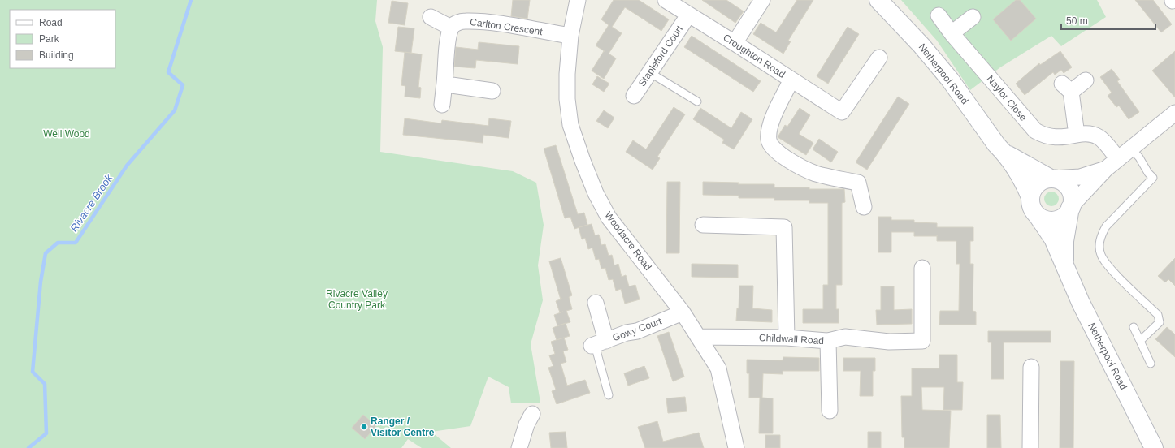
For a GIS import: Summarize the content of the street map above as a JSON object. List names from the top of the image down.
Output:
{
  "streets": {
    "main road": ["Netherpool Road"],
    "street": [
      "Carlton Crescent",
      "Stapleford Court",
      "Croughton Road",
      "Naylor Close",
      "Woodacre Road",
      "Gowy Court",
      "Childwall Road"
    ]
  },
  "crossings": [
    ["Carlton Crescent", "Woodacre Road"],
    ["Stapleford Court", "Croughton Road"],
    ["Woodacre Road", "Gowy Court"],
    ["Woodacre Road", "Childwall Road"]
  ],
  "water": ["Rivacre Brook"],
  "parks": ["Well Wood", "Rivacre Valley Country Park"],
  "places": ["Ranger / Visitor Centre"],
  "legend": ["Road", "Park", "Building"],
  "scale_bar": "50 m"
}
